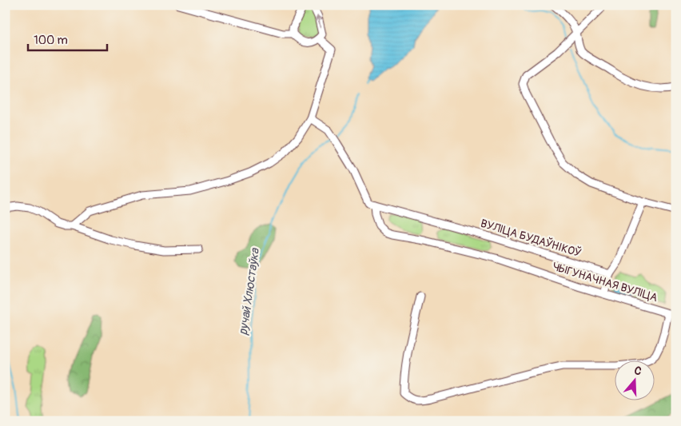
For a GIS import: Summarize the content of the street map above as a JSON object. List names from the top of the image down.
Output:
{
  "streets": {
    "street": ["ВУЛІЦА БУДАЎНІКОЎ", "ЧЫГУНАЧНАЯ ВУЛІЦА"]
  },
  "crossings": [
    ["ВУЛІЦА БУДАЎНІКОЎ", "ЧЫГУНАЧНАЯ ВУЛІЦА"]
  ],
  "water": ["ручай Хлюстаўка"],
  "scale_bar": "100 m",
  "north": "top"
}
